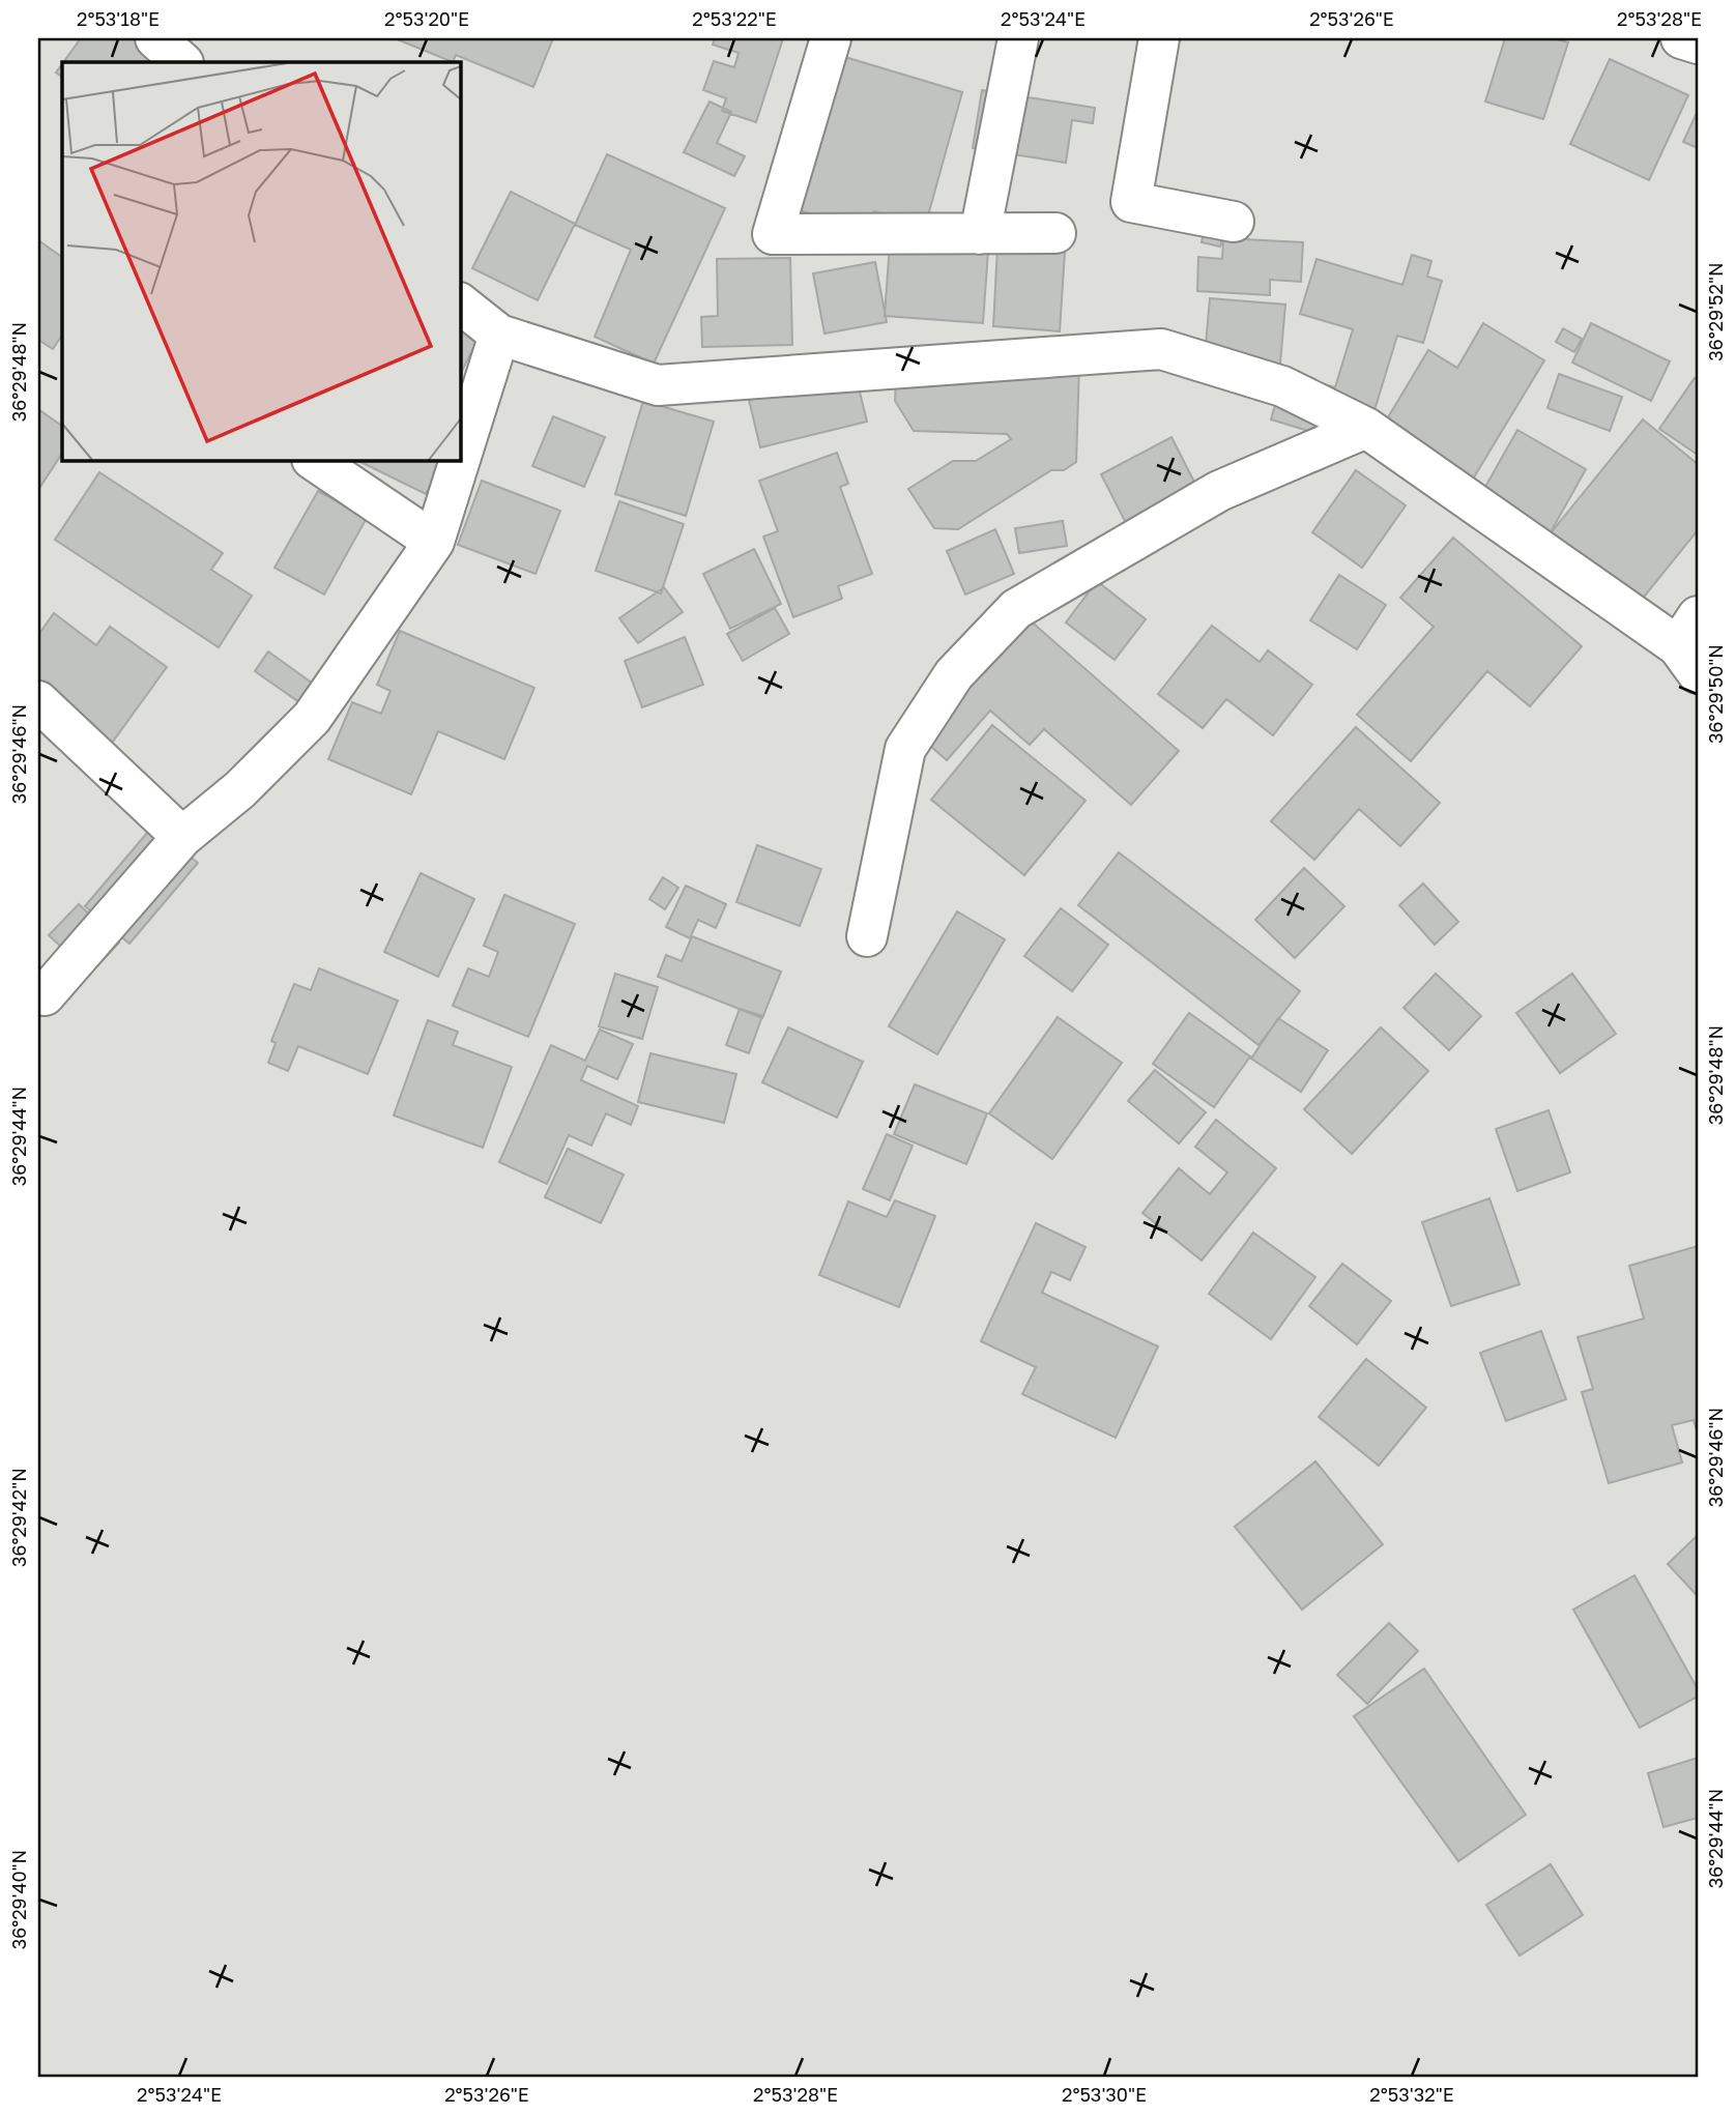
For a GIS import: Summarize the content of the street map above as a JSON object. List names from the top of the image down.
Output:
{
  "coordinates": [
    "2°53'18\"E",
    "2°53'20\"E",
    "2°53'22\"E",
    "2°53'24\"E",
    "2°53'26\"E",
    "2°53'28\"E",
    "36°29'52\"N",
    "36°29'48\"N",
    "36°29'50\"N",
    "36°29'46\"N",
    "36°29'44\"N",
    "36°29'42\"N",
    "36°29'40\"N",
    "2°53'30\"E",
    "2°53'32\"E"
  ]
}
